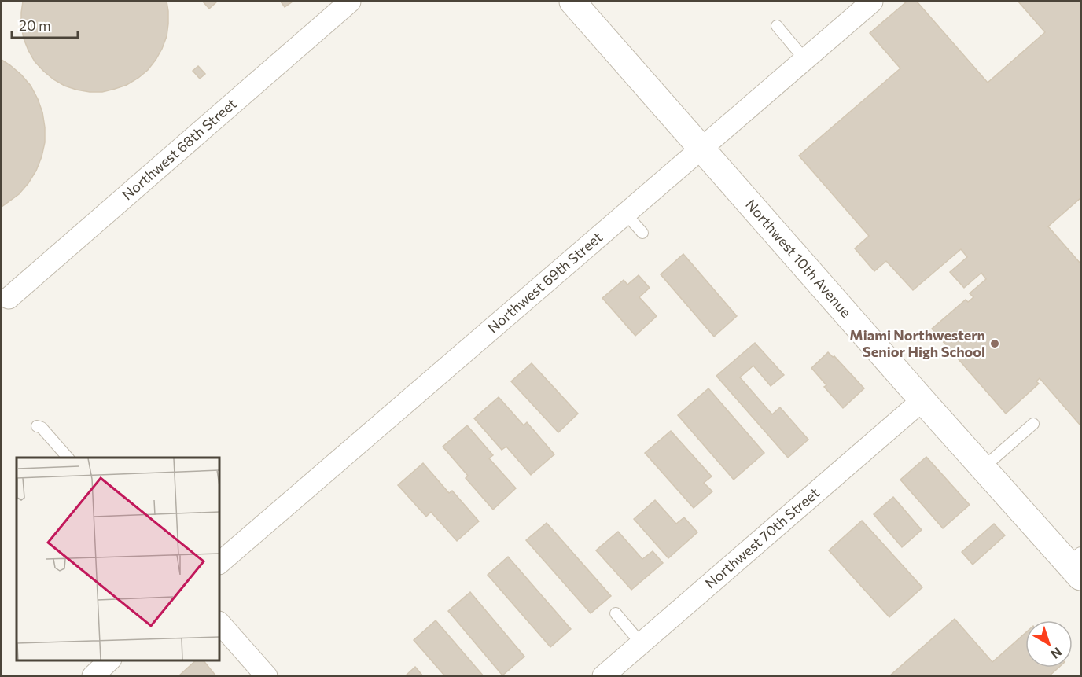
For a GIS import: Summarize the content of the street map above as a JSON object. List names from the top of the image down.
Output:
{
  "streets": {
    "street": [
      "Northwest 68th Street",
      "Northwest 10th Avenue",
      "Northwest 69th Street",
      "Northwest 70th Street"
    ]
  },
  "crossings": [
    ["Northwest 10th Avenue", "Northwest 69th Street"],
    ["Northwest 10th Avenue", "Northwest 70th Street"]
  ],
  "places": ["Miami Northwestern Senior High School"],
  "scale_bar": "20 m",
  "north": "bottom right"
}
